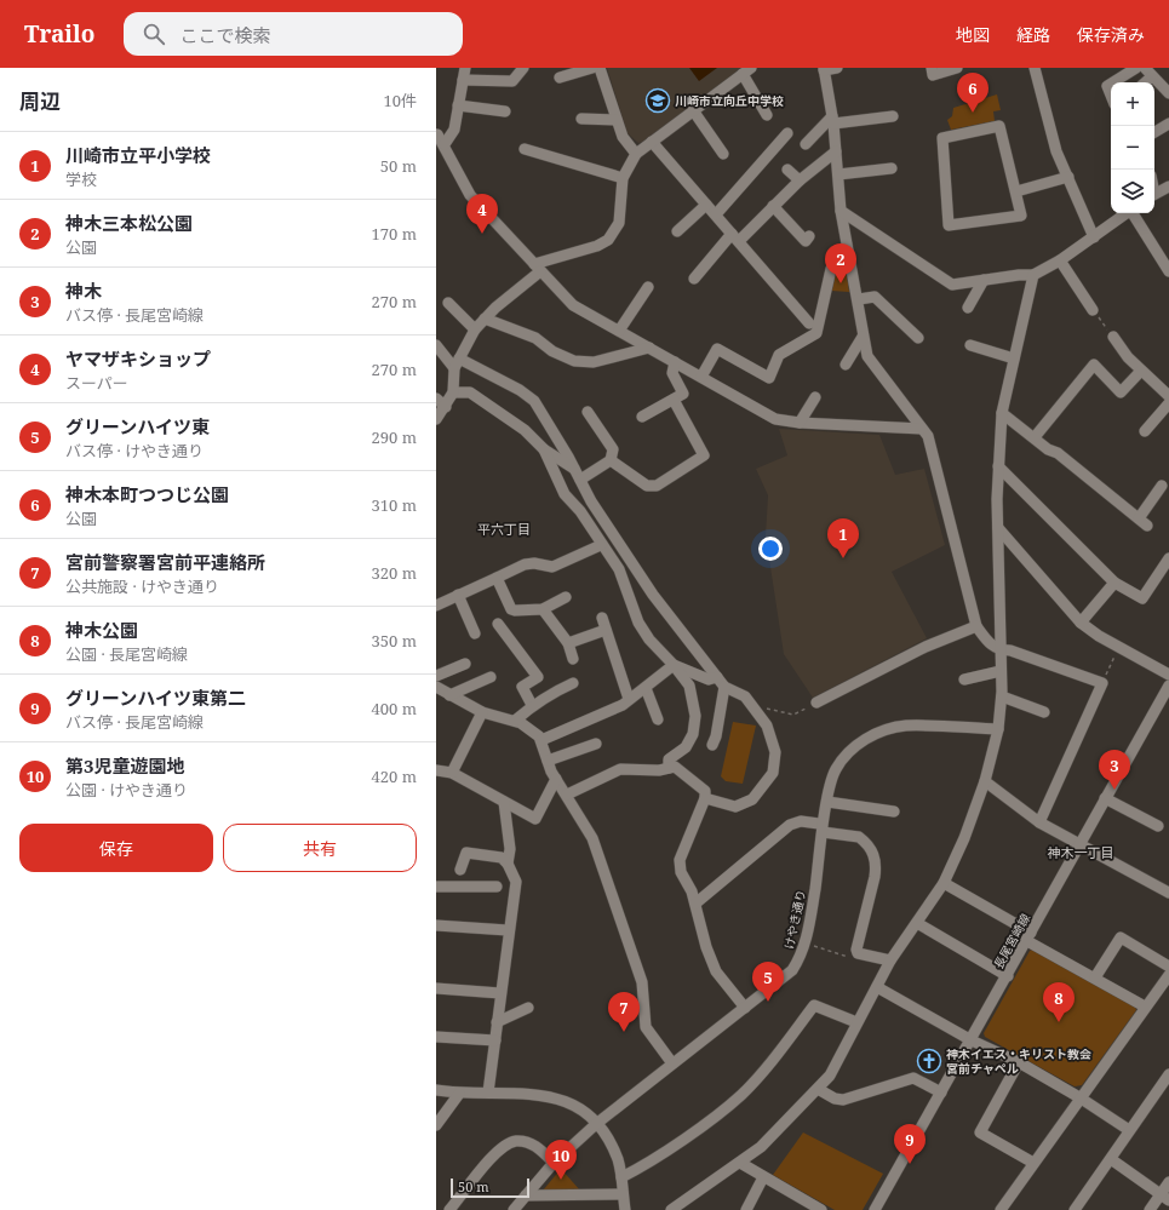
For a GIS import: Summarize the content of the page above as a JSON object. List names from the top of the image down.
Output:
{
  "streets": {
    "street": ["けやき通り", "長尾宮崎線"]
  },
  "districts": ["平六丁目", "神木一丁目"],
  "places": {
    "school or university": ["川崎市立向丘中学校"],
    "church": ["神木イエス・キリスト教会 宮前チャペル"]
  },
  "scale_bar": "50 m",
  "page": {
    "header": "Trailo",
    "search": "ここで検索",
    "nav": ["地図", "経路", "保存済み"],
    "heading": ["周辺", "10件"],
    "pins": [
      "6",
      "4",
      "2",
      "1",
      "3",
      "5",
      "8",
      "7",
      "9",
      "10"
    ],
    "map_buttons": ["+", "−"],
    "list": [
      {
        "mark": "1",
        "name": "川崎市立平小学校",
        "note": "学校",
        "value": "50 m"
      },
      {
        "mark": "2",
        "name": "神木三本松公園",
        "note": "公園",
        "value": "170 m"
      },
      {
        "mark": "3",
        "name": "神木",
        "note": "バス停 · 長尾宮崎線",
        "value": "270 m"
      },
      {
        "mark": "4",
        "name": "ヤマザキショップ",
        "note": "スーパー",
        "value": "270 m"
      },
      {
        "mark": "5",
        "name": "グリーンハイツ東",
        "note": "バス停 · けやき通り",
        "value": "290 m"
      },
      {
        "mark": "6",
        "name": "神木本町つつじ公園",
        "note": "公園",
        "value": "310 m"
      },
      {
        "mark": "7",
        "name": "宮前警察署宮前平連絡所",
        "note": "公共施設 · けやき通り",
        "value": "320 m"
      },
      {
        "mark": "8",
        "name": "神木公園",
        "note": "公園 · 長尾宮崎線",
        "value": "350 m"
      },
      {
        "mark": "9",
        "name": "グリーンハイツ東第二",
        "note": "バス停 · 長尾宮崎線",
        "value": "400 m"
      },
      {
        "mark": "10",
        "name": "第3児童遊園地",
        "note": "公園 · けやき通り",
        "value": "420 m"
      }
    ],
    "buttons": ["保存", "共有"],
    "scale": "50 m"
  }
}
